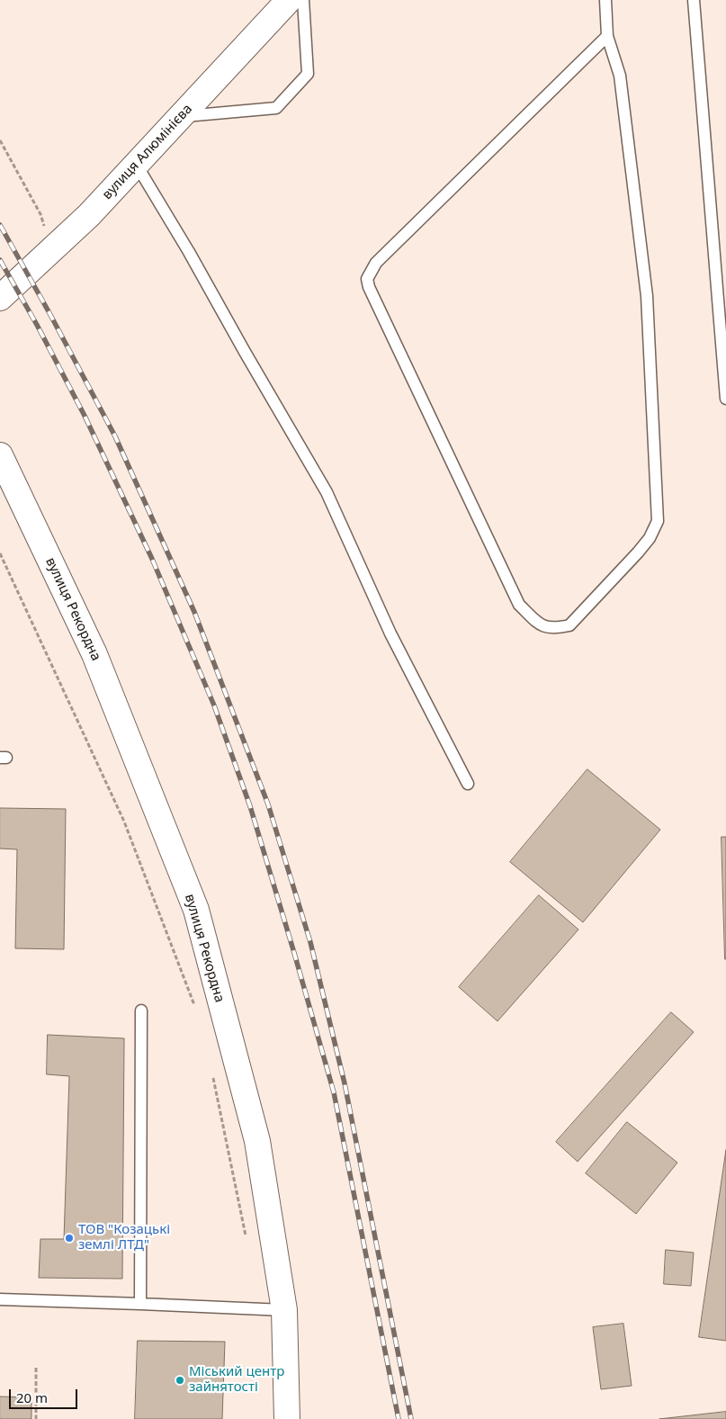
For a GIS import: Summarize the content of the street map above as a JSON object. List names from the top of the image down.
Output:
{
  "streets": {
    "street": ["вулиця Алюмінієва", "вулиця Рекордна"]
  },
  "places": ["ТОВ \"Козацькі землі ЛТД\"", "Міський центр зайнятості"],
  "scale_bar": "20 m"
}
